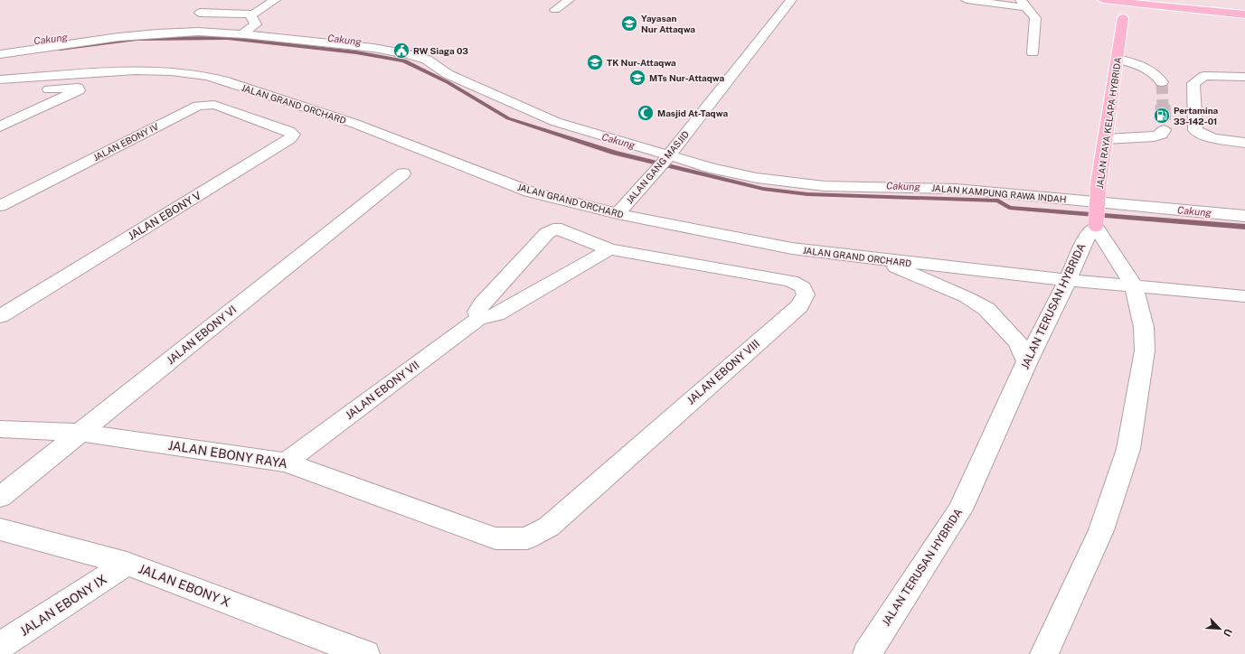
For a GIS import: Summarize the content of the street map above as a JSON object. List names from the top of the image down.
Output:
{
  "streets": {
    "main road": ["JALAN RAYA KELAPA HYBRIDA"],
    "street": [
      "JALAN GRAND ORCHARD",
      "JALAN EBONY IV",
      "JALAN GANG MASJID",
      "JALAN KAMPUNG RAWA INDAH",
      "JALAN EBONY V",
      "JALAN TERUSAN HYBRIDA",
      "JALAN EBONY VI",
      "JALAN EBONY VIII",
      "JALAN EBONY VII",
      "JALAN EBONY RAYA",
      "JALAN EBONY X",
      "JALAN EBONY IX"
    ]
  },
  "crossings": [
    ["JALAN GRAND ORCHARD", "JALAN GANG MASJID"],
    ["JALAN GRAND ORCHARD", "JALAN TERUSAN HYBRIDA"],
    ["JALAN RAYA KELAPA HYBRIDA", "JALAN TERUSAN HYBRIDA"],
    ["JALAN EBONY IV", "JALAN EBONY V"],
    ["JALAN GANG MASJID", "JALAN KAMPUNG RAWA INDAH"],
    ["JALAN EBONY VI", "JALAN EBONY RAYA"],
    ["JALAN EBONY VIII", "JALAN EBONY VII"],
    ["JALAN EBONY VIII", "JALAN EBONY RAYA"],
    ["JALAN EBONY VII", "JALAN EBONY RAYA"],
    ["JALAN EBONY X", "JALAN EBONY IX"]
  ],
  "water": ["Cakung"],
  "places": {
    "school or university": ["Yayasan Nur Attaqwa", "TK Nur-Attaqwa", "MTs Nur-Attaqwa"],
    "public building": ["RW Siaga 03"],
    "mosque": ["Masjid At-Taqwa"],
    "fuel station": ["Pertamina 33-142-01"]
  },
  "north": "bottom right"
}
